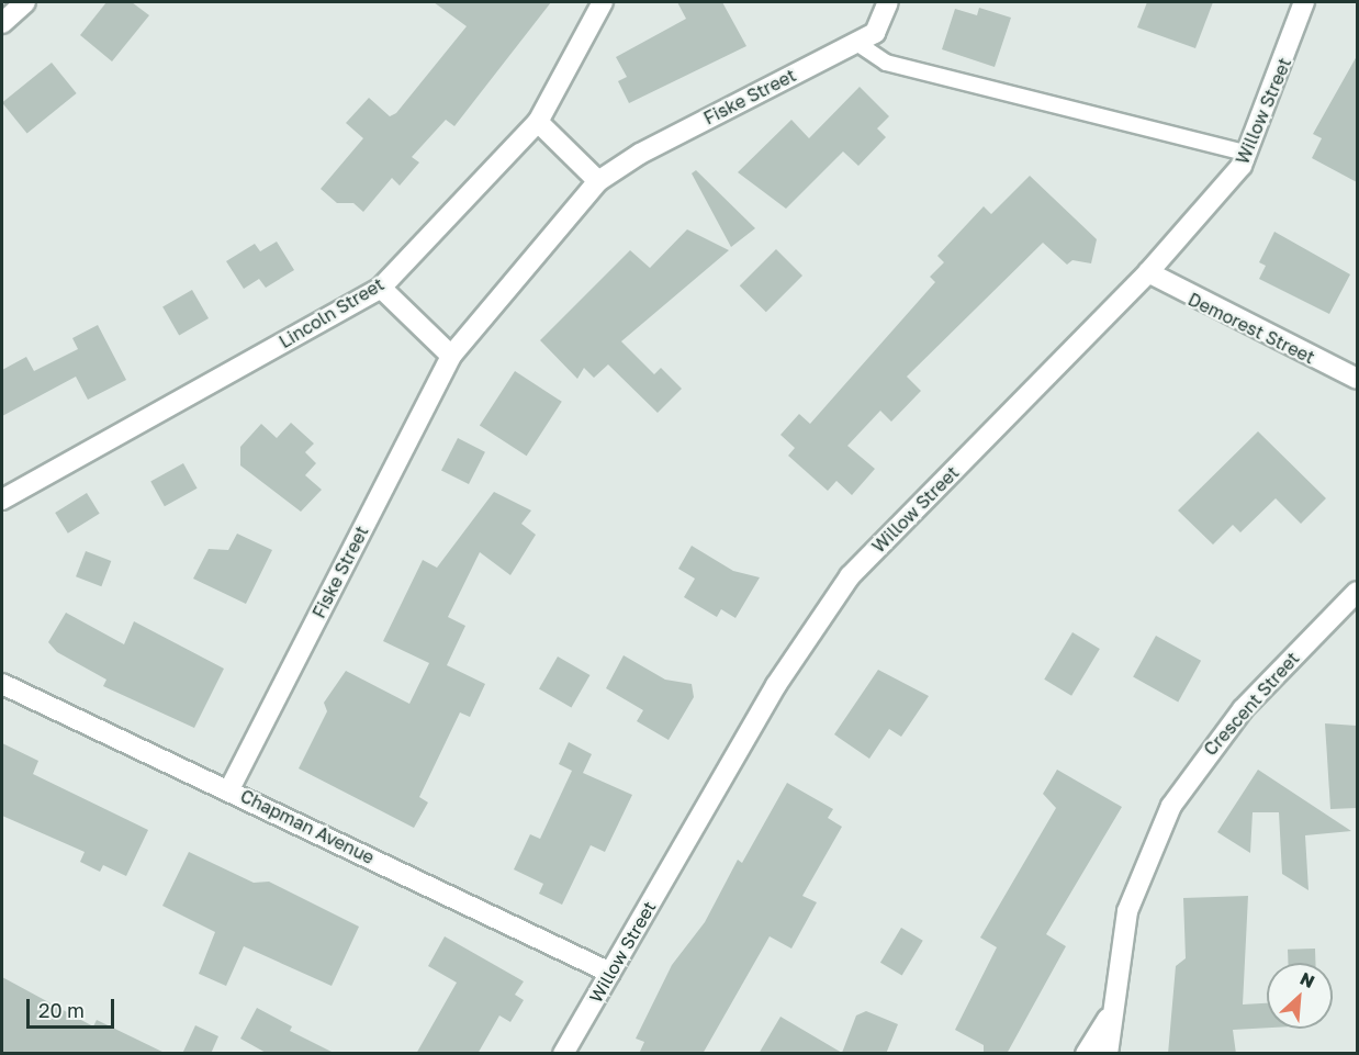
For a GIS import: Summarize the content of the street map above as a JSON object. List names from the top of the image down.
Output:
{
  "streets": {
    "street": [
      "Fiske Street",
      "Willow Street",
      "Lincoln Street",
      "Demorest Street",
      "Crescent Street",
      "Chapman Avenue"
    ]
  },
  "crossings": [
    ["Fiske Street", "Chapman Avenue"],
    ["Willow Street", "Demorest Street"],
    ["Willow Street", "Chapman Avenue"]
  ],
  "scale_bar": "20 m",
  "north": "top right"
}
